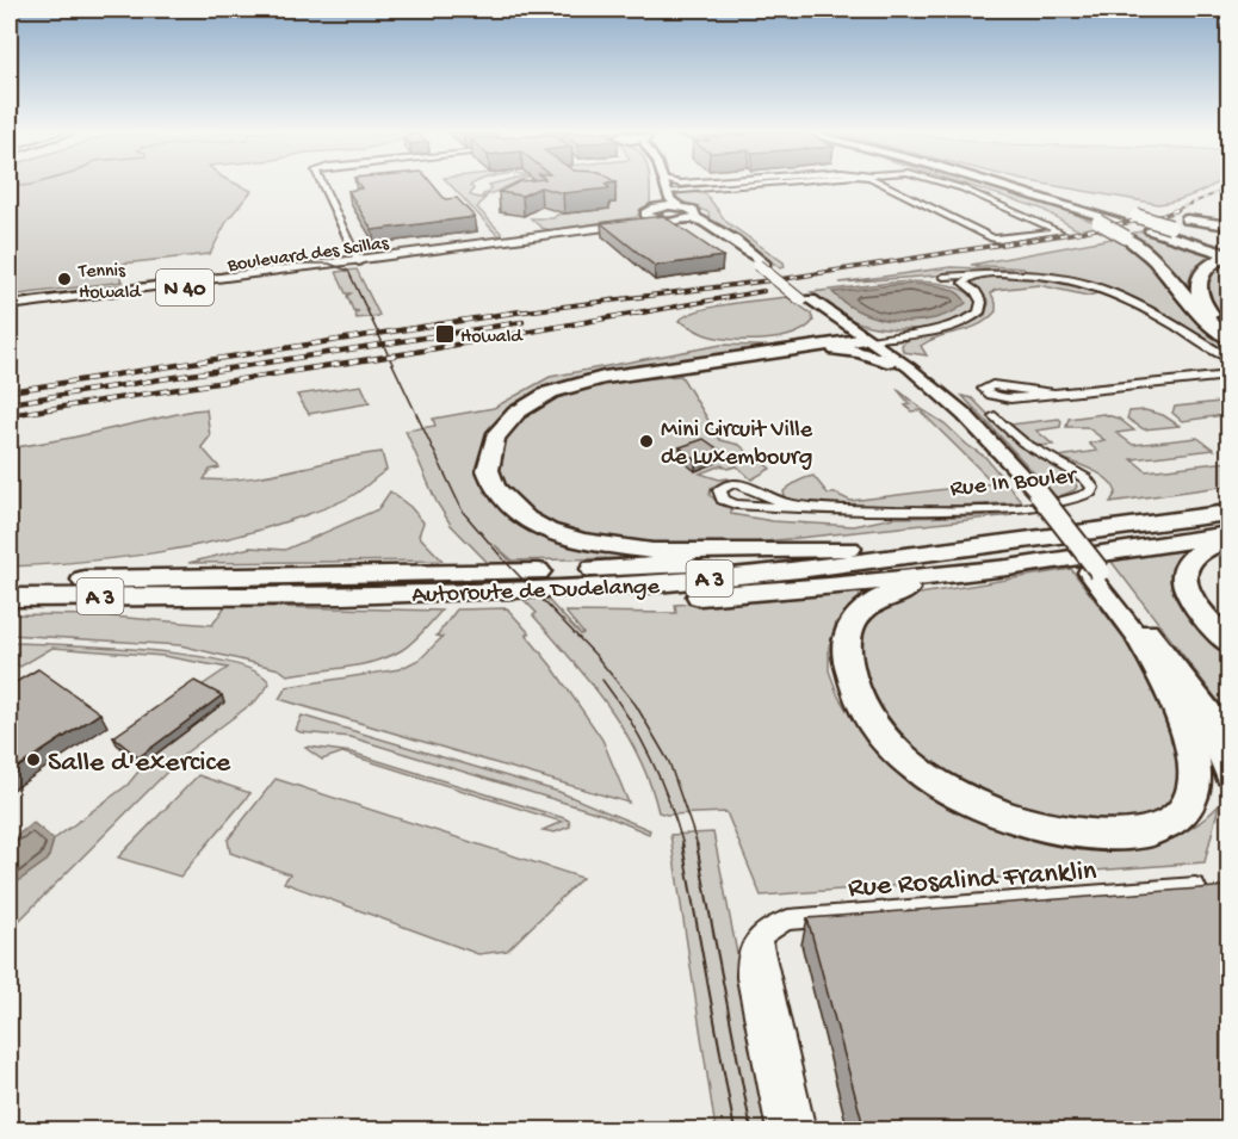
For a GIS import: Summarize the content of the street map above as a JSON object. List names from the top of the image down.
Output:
{
  "streets": {
    "highway": ["A 3", "Autoroute de Dudelange"],
    "main road": ["Boulevard des Scillas", "N 40"],
    "street": ["Rue In Bouler", "Rue Rosalind Franklin"]
  },
  "crossings": [
    ["A 3", "Autoroute de Dudelange"]
  ],
  "places": {
    "other": ["Tennis Howald", "Mini Circuit Ville de Luxembourg", "Salle d'exercice"],
    "transit": ["Howald"]
  }
}
